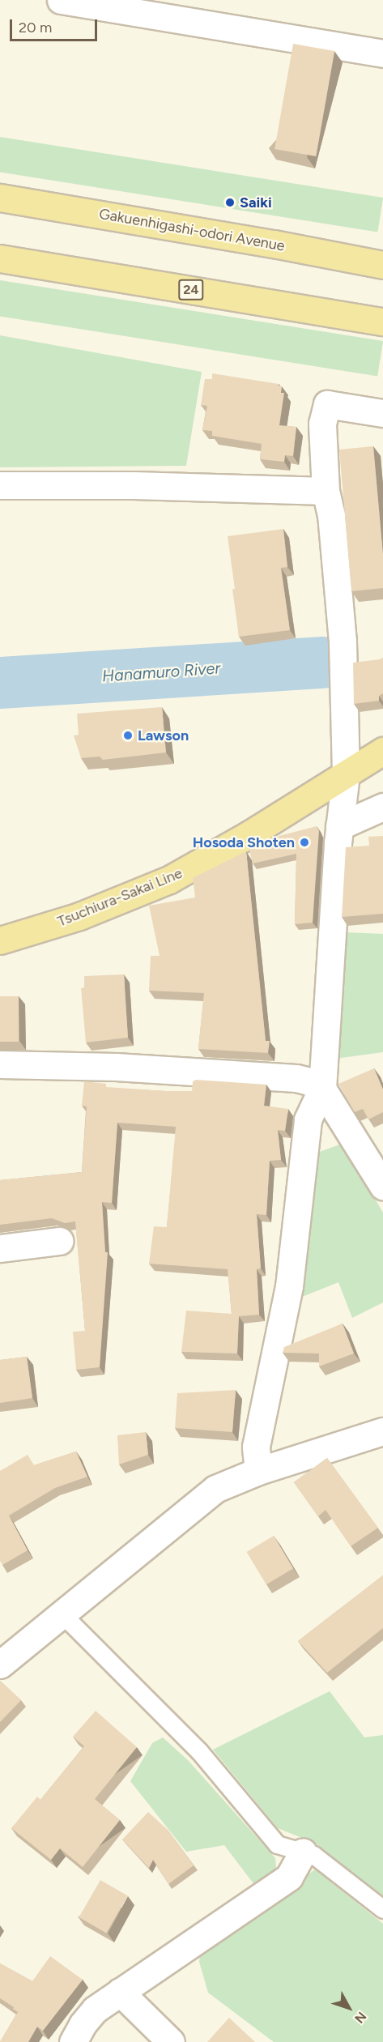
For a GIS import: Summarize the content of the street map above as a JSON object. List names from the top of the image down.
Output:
{
  "streets": {
    "main road": ["Gakuenhigashi-odori Avenue", "24", "Tsuchiura-Sakai Line"]
  },
  "water": ["Hanamuro River"],
  "places": ["Saiki", "Lawson", "Hosoda Shoten"],
  "scale_bar": "20 m",
  "north": "bottom right"
}
